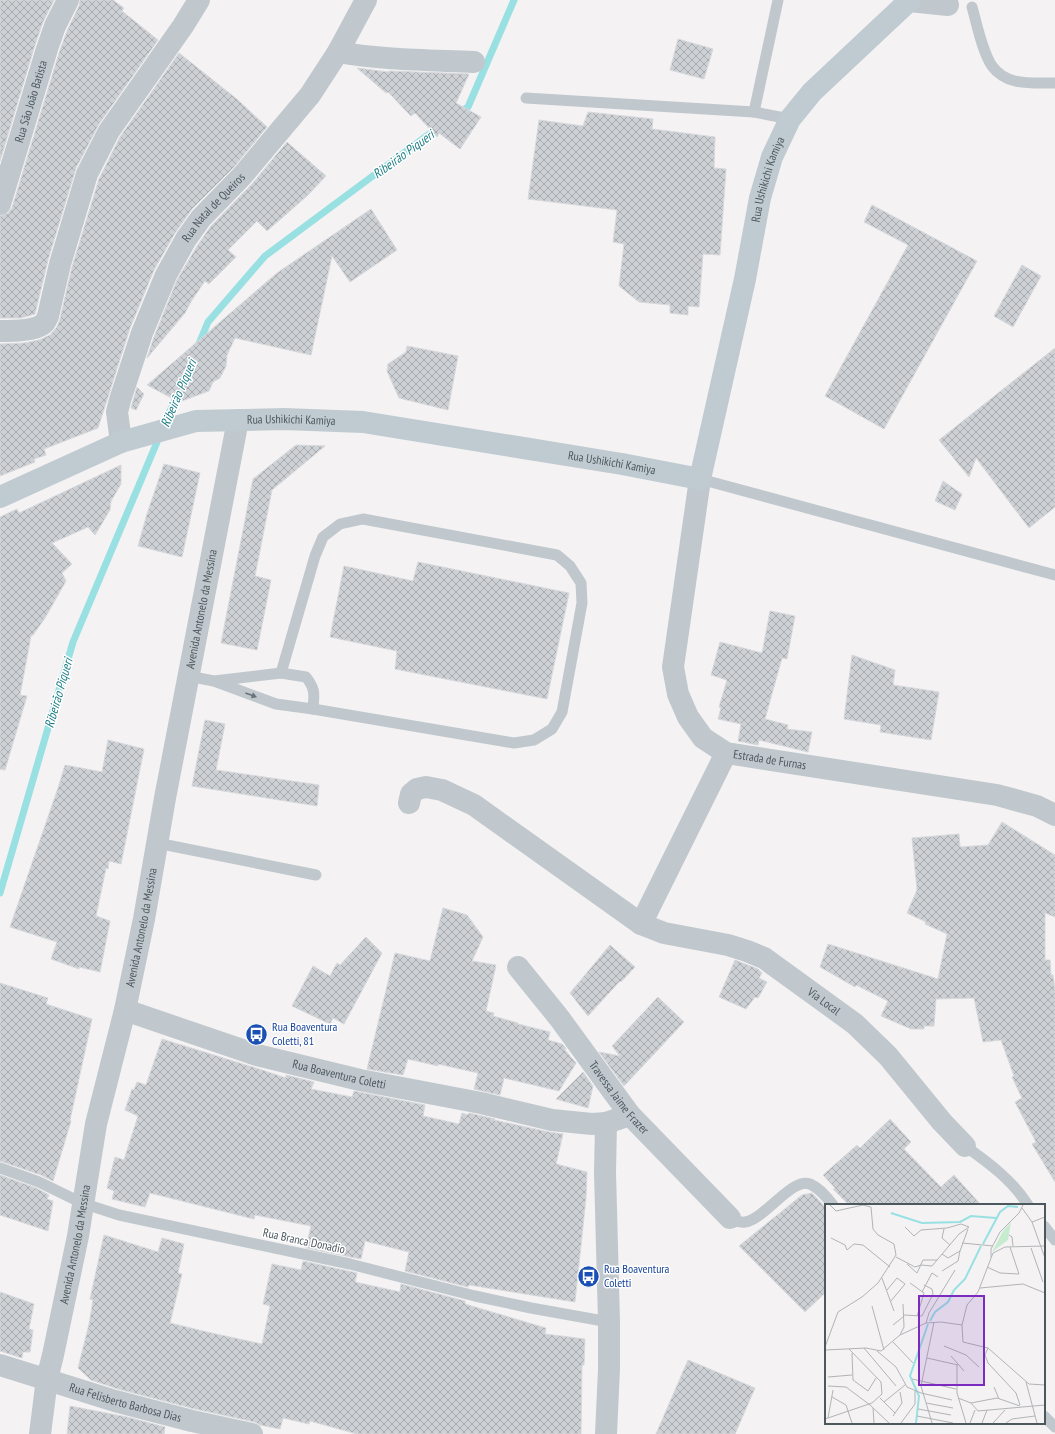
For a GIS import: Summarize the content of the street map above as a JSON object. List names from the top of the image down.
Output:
{
  "streets": {
    "main road": ["Rua Ushikichi Kamiya"],
    "street": [
      "Rua São João Batista",
      "Rua Natal de Queiros",
      "Avenida Antonelo da Messina",
      "Estrada de Furnas",
      "Via Local",
      "Rua Boaventura Coletti",
      "Travessa Jaime Frazer",
      "Rua Felisberto Barbosa Dias"
    ],
    "lane": ["Rua Branca Donadio"]
  },
  "crossings": [
    ["Rua Ushikichi Kamiya", "Rua Natal de Queiros"],
    ["Rua Ushikichi Kamiya", "Avenida Antonelo da Messina"],
    ["Rua Ushikichi Kamiya", "Estrada de Furnas"],
    ["Avenida Antonelo da Messina", "Rua Boaventura Coletti"],
    ["Avenida Antonelo da Messina", "Rua Branca Donadio"],
    ["Avenida Antonelo da Messina", "Rua Felisberto Barbosa Dias"],
    ["Rua Boaventura Coletti", "Travessa Jaime Frazer"]
  ],
  "water": ["Ribeirão Piqueri"],
  "places": {
    "bus stop": ["Rua Boaventura Coletti, 81", "Rua Boaventura Coletti"]
  }
}
